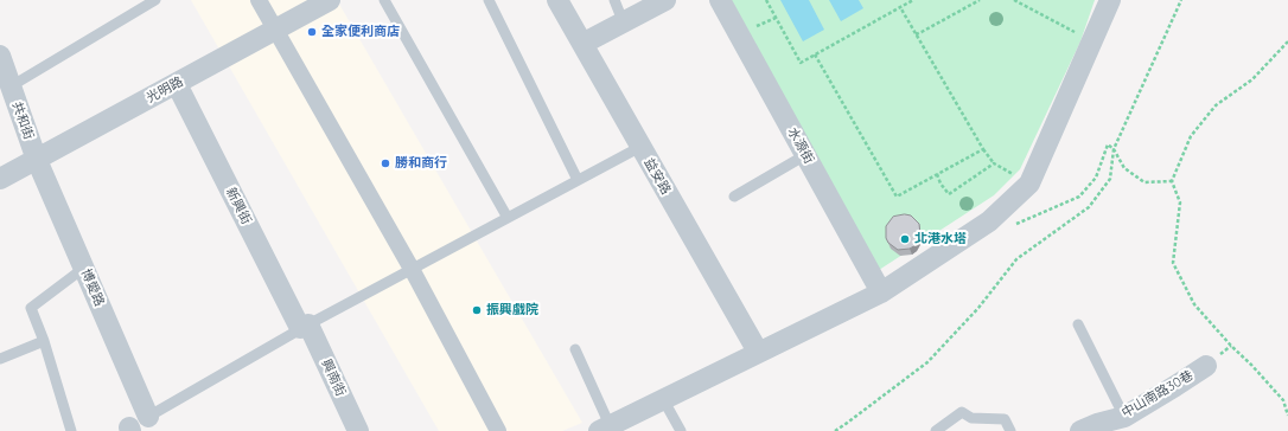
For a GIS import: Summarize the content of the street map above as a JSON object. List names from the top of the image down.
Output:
{
  "streets": {
    "street": [
      "光明路",
      "共和街",
      "水源街",
      "益安路",
      "新興街",
      "博愛路",
      "興南街",
      "中山南路30巷"
    ]
  },
  "crossings": [
    ["光明路", "共和街"],
    ["光明路", "新興街"],
    ["光明路", "博愛路"],
    ["共和街", "博愛路"],
    ["新興街", "興南街"]
  ],
  "places": [
    "全家便利商店",
    "勝和商行",
    "北港水塔",
    "振興戲院"
  ]
}
